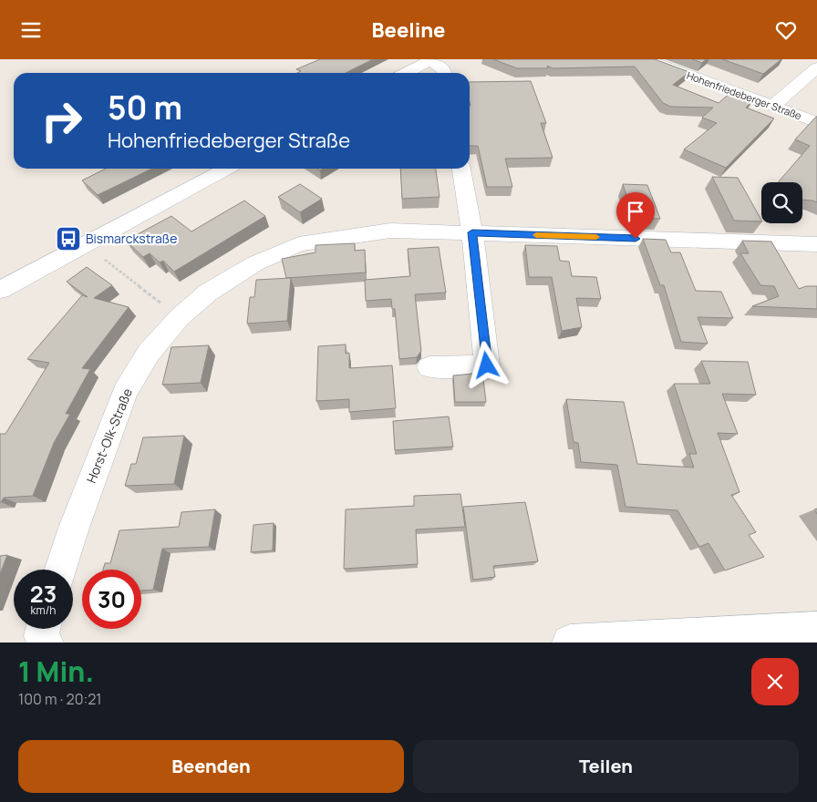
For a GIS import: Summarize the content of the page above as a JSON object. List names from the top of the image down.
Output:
{
  "streets": {
    "street": ["Hohenfriedeberger Straße", "Horst-Olk-Straße"]
  },
  "places": {
    "bus stop": ["Bismarckstraße"]
  },
  "page": {
    "header": "Beeline",
    "turn": ["50 m", "Hohenfriedeberger Straße"],
    "speed": "23 km/h",
    "limit": "30",
    "heading": ["1 Min.", "100 m · 20:21"],
    "buttons": ["Beenden", "Teilen"]
  }
}
